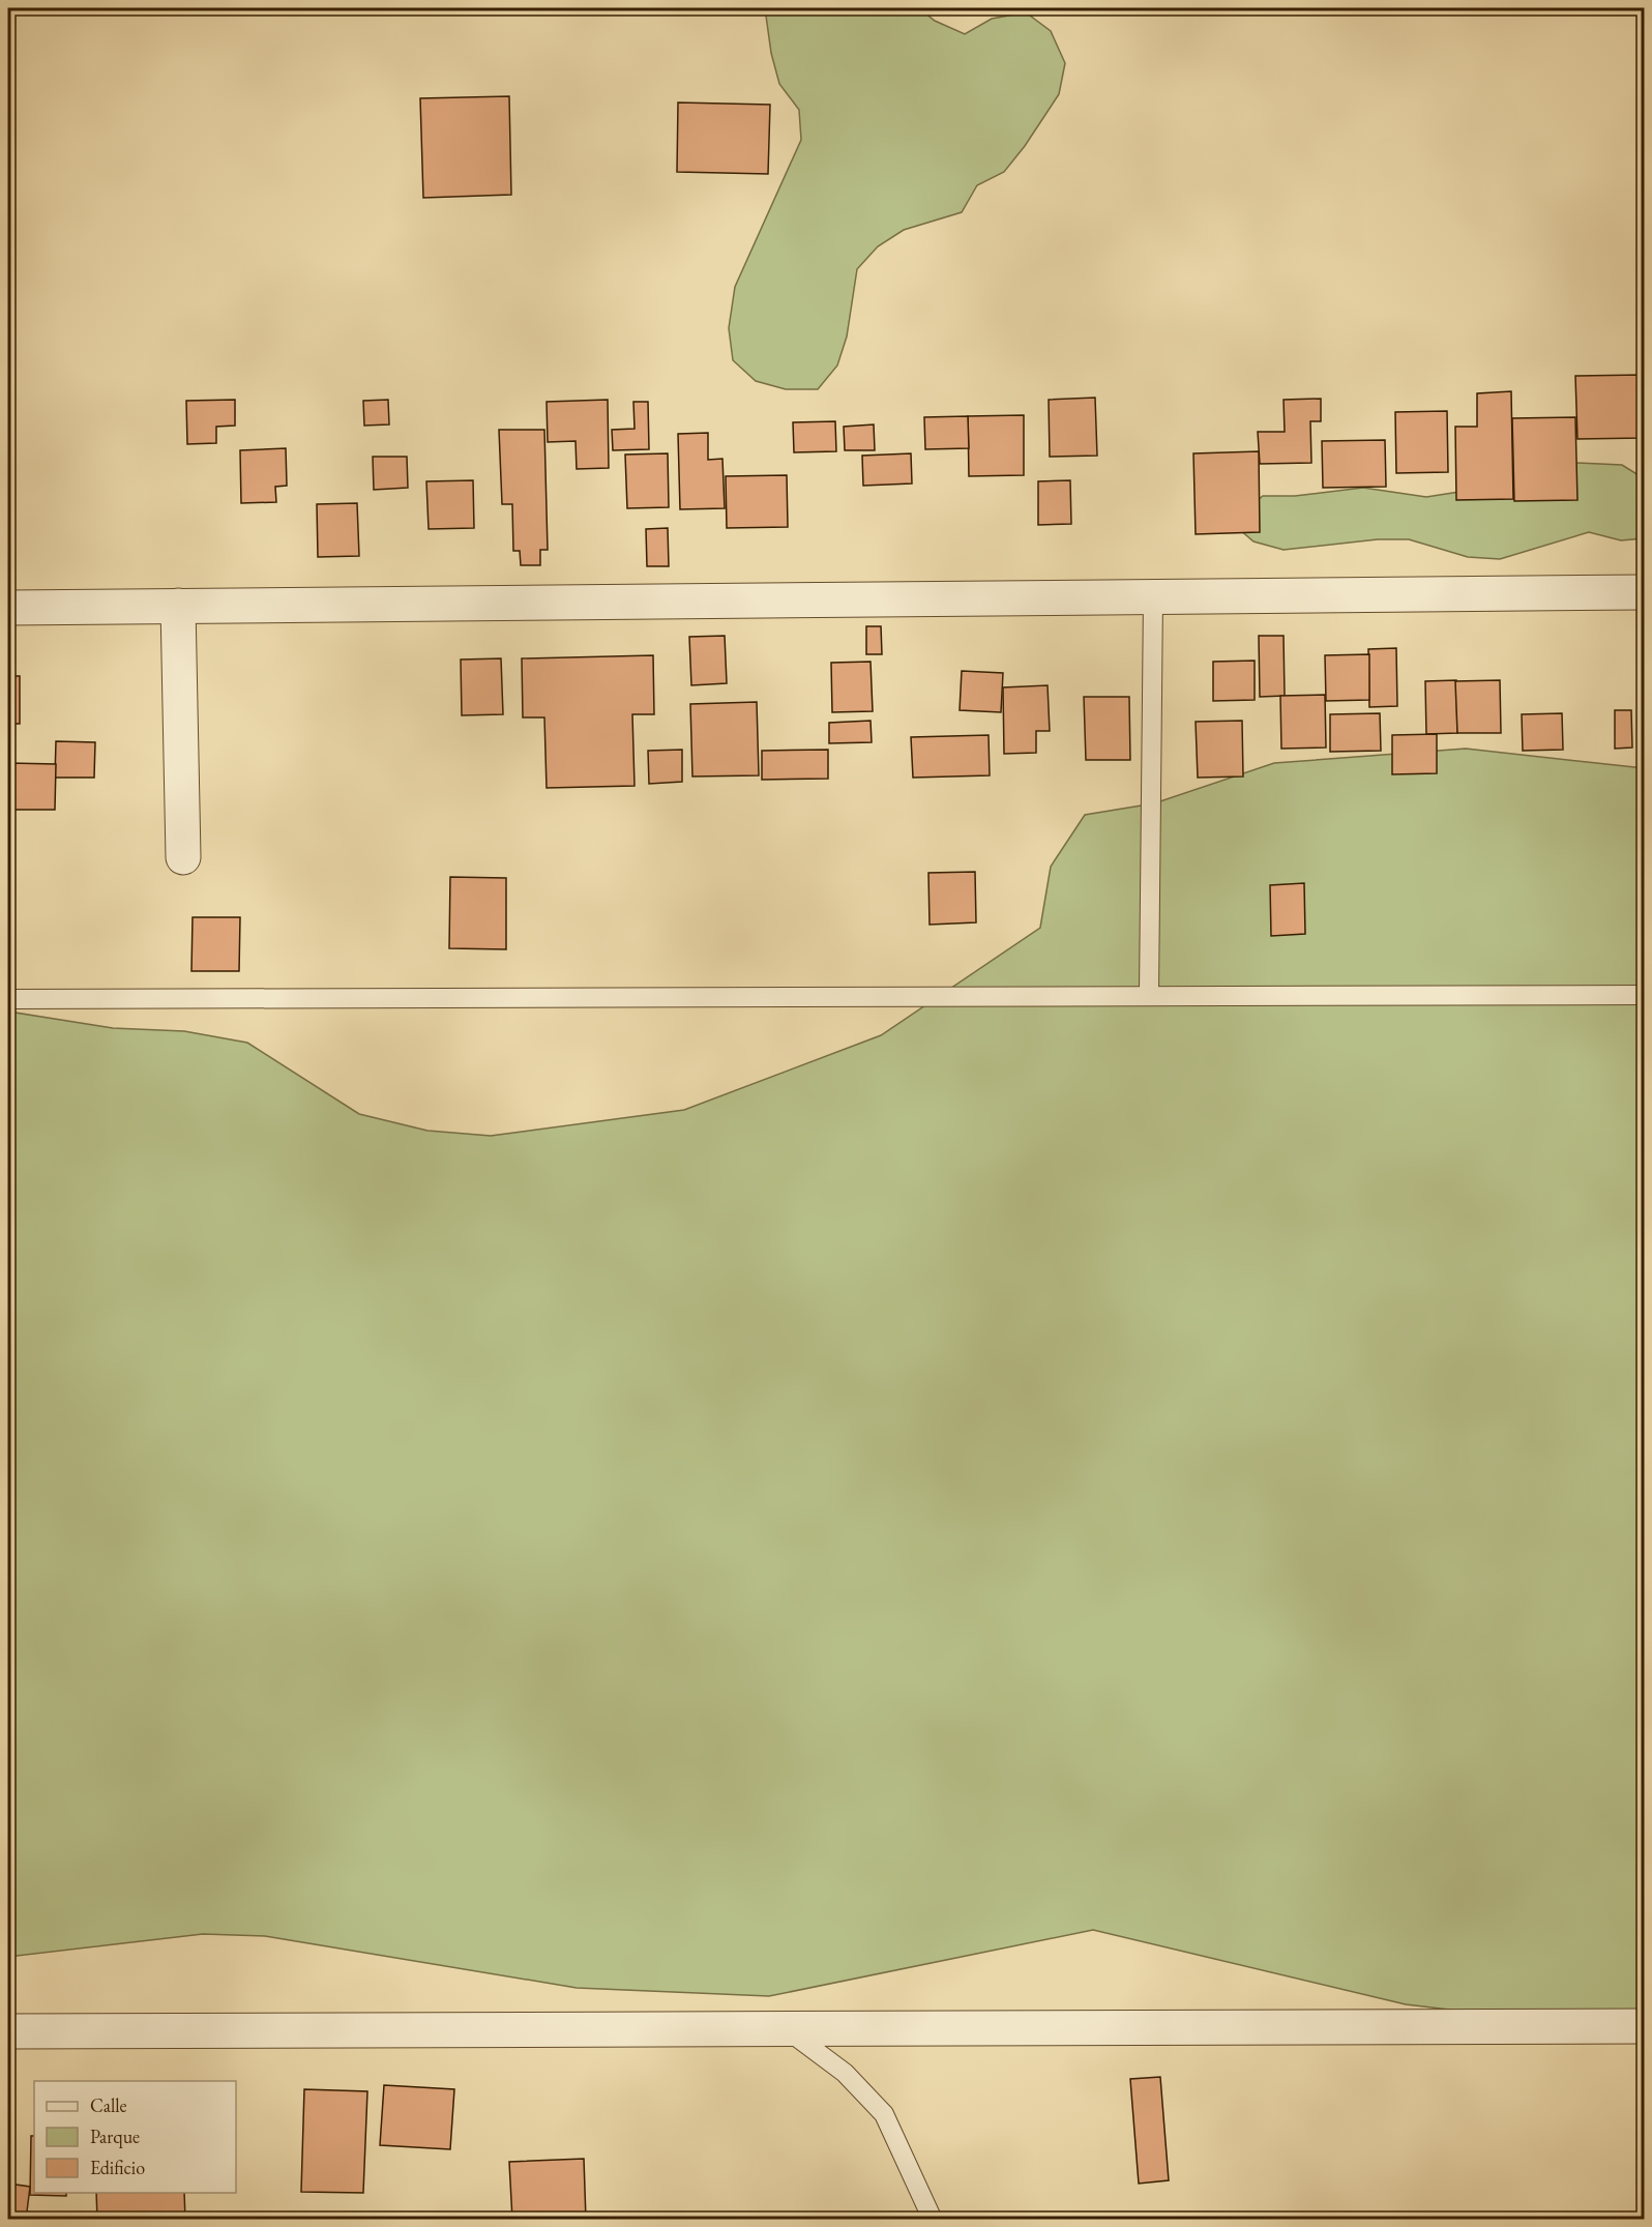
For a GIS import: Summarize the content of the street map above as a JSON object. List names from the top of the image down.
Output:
{
  "legend": ["Calle", "Parque", "Edificio"]
}
